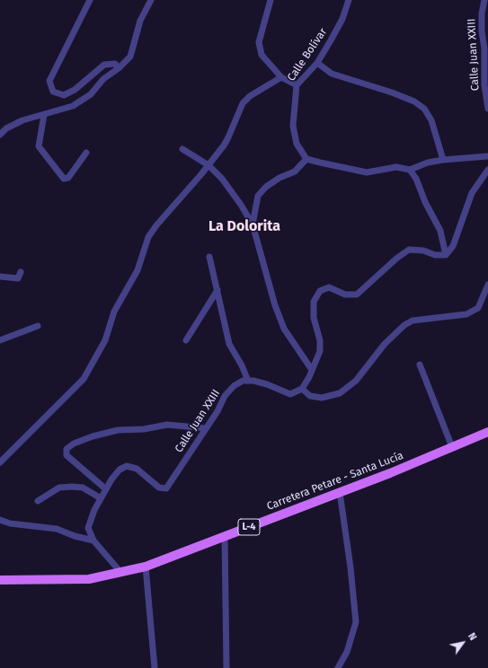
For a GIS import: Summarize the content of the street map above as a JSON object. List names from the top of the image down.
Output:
{
  "streets": {
    "main road": ["Carretera Petare - Santa Lucía", "L-4"],
    "street": ["Calle Bolívar", "Calle Juan XXIII"]
  },
  "crossings": [
    ["Calle Juan XXIII", "Carretera Petare - Santa Lucía"]
  ],
  "districts": ["La Dolorita"],
  "north": "top right"
}
